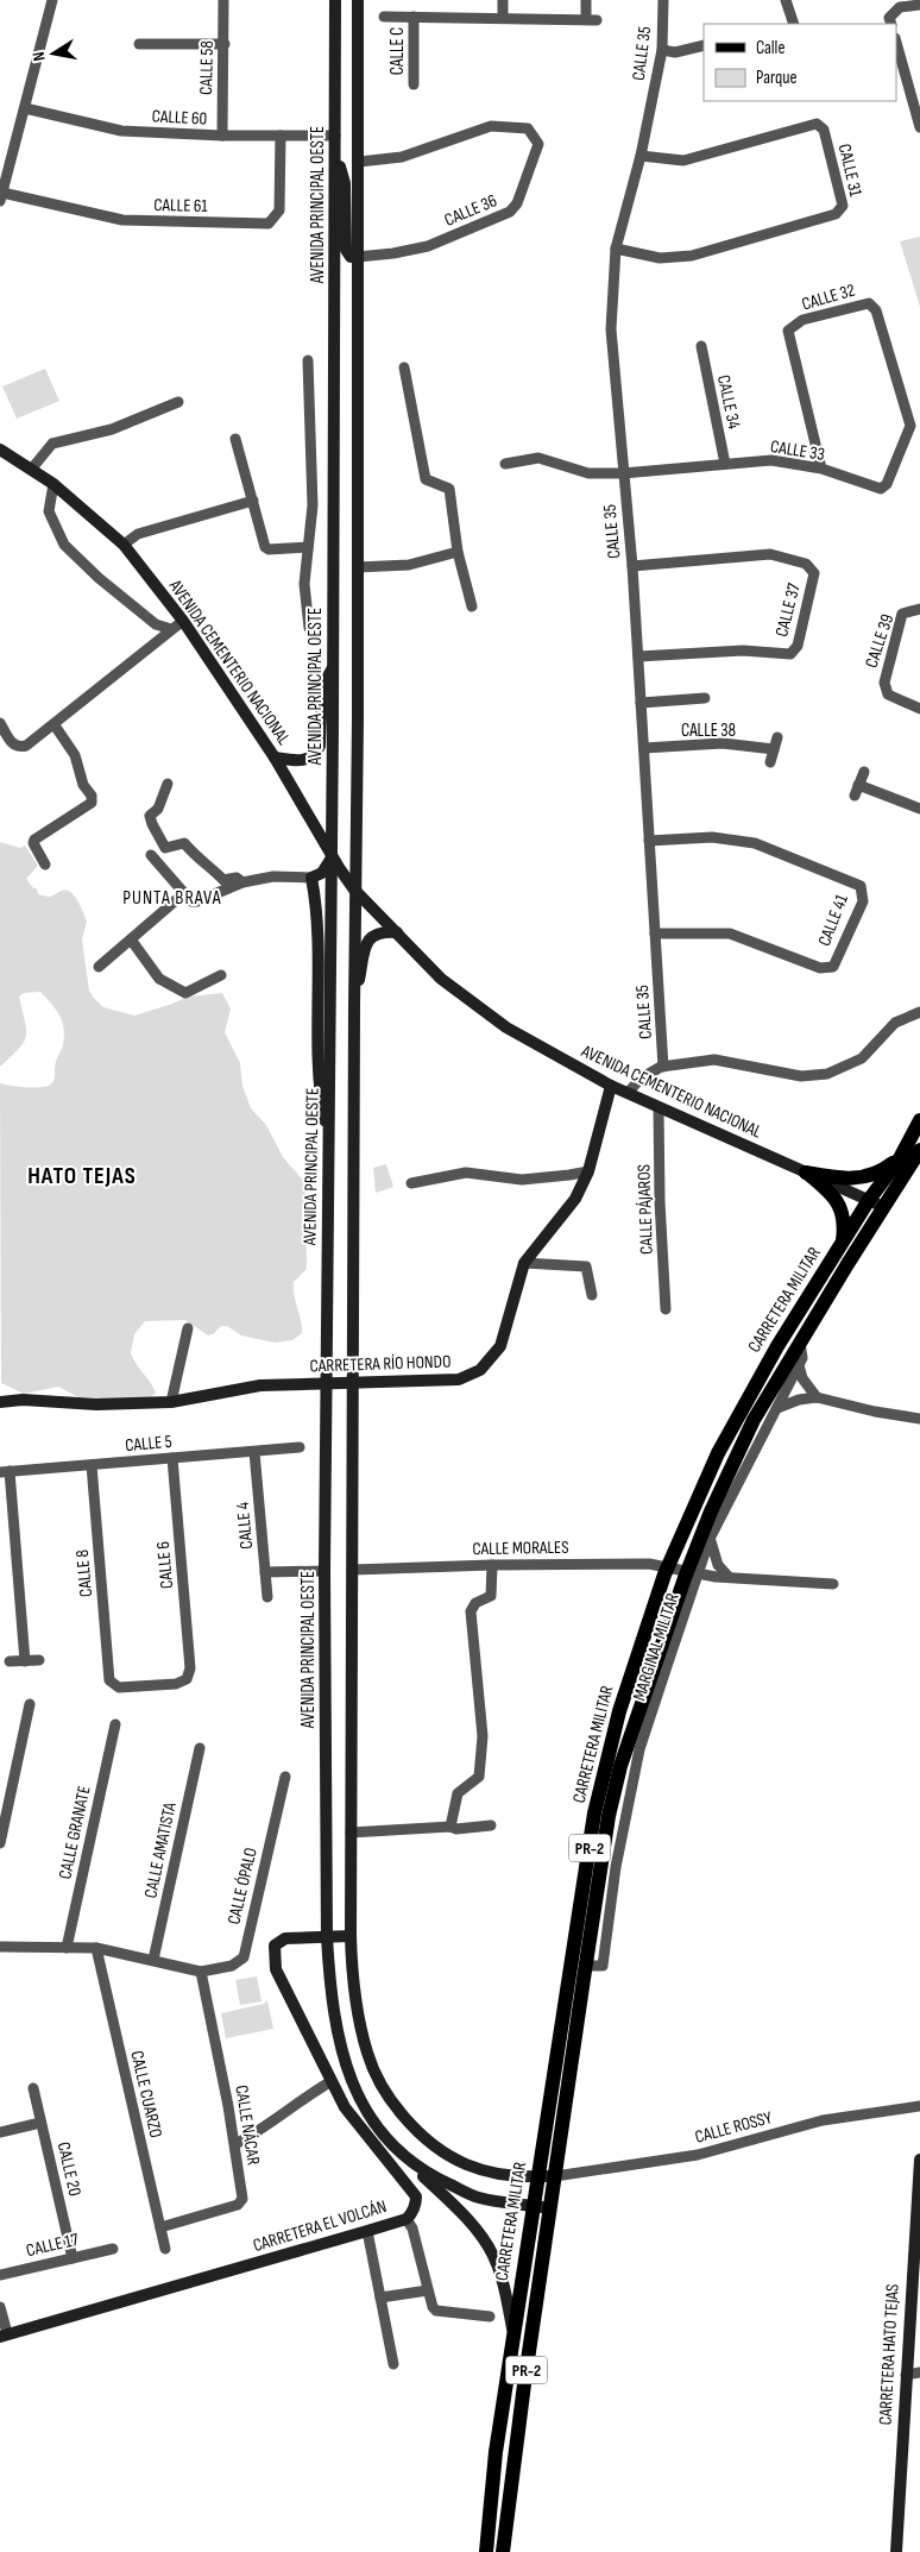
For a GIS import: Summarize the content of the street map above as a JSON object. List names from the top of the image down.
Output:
{
  "streets": {
    "main road": [
      "AVENIDA PRINCIPAL OESTE",
      "AVENIDA CEMENTERIO NACIONAL",
      "CARRETERA MILITAR",
      "CARRETERA RÍO HONDO",
      "PR-2",
      "CARRETERA EL VOLCÁN",
      "CARRETERA HATO TEJAS"
    ],
    "street": [
      "CALLE C",
      "CALLE 35",
      "CALLE 58",
      "CALLE 60",
      "CALLE 31",
      "CALLE 61",
      "CALLE 36",
      "CALLE 32",
      "CALLE 34",
      "CALLE 33",
      "CALLE 37",
      "CALLE 39",
      "CALLE 38",
      "CALLE 41",
      "CALLE PÁJAROS",
      "CALLE 5",
      "CALLE 4",
      "CALLE MORALES",
      "CALLE 6",
      "CALLE 8",
      "CALLE GRANATE",
      "CALLE AMATISTA",
      "CALLE ÓPALO",
      "CALLE CUARZO",
      "CALLE NÁCAR",
      "CALLE ROSSY",
      "CALLE 20",
      "CALLE 17"
    ]
  },
  "crossings": [
    ["CALLE 35", "CALLE 31"],
    ["CALLE 35", "CALLE 33"],
    ["CALLE 35", "CALLE 37"],
    ["CALLE 35", "CALLE 38"],
    ["CALLE 35", "CALLE 41"],
    ["CALLE 58", "CALLE 60"],
    ["CALLE 60", "AVENIDA PRINCIPAL OESTE"],
    ["CALLE 60", "CALLE 61"],
    ["AVENIDA PRINCIPAL OESTE", "AVENIDA CEMENTERIO NACIONAL"],
    ["AVENIDA PRINCIPAL OESTE", "CARRETERA MILITAR"],
    ["AVENIDA PRINCIPAL OESTE", "CARRETERA RÍO HONDO"],
    ["AVENIDA PRINCIPAL OESTE", "CARRETERA EL VOLCÁN"],
    ["CALLE 32", "CALLE 33"],
    ["CALLE 34", "CALLE 33"],
    ["AVENIDA CEMENTERIO NACIONAL", "CALLE PÁJAROS"],
    ["AVENIDA CEMENTERIO NACIONAL", "CARRETERA MILITAR"],
    ["AVENIDA CEMENTERIO NACIONAL", "CARRETERA RÍO HONDO"],
    ["CARRETERA MILITAR", "CALLE MORALES"],
    ["CARRETERA MILITAR", "CALLE ROSSY"],
    ["CALLE 5", "CALLE 4"],
    ["CALLE 5", "CALLE 6"],
    ["CALLE 5", "CALLE 8"],
    ["CALLE 6", "CALLE 8"],
    ["CALLE ÓPALO", "CALLE NÁCAR"],
    ["CALLE CUARZO", "CALLE NÁCAR"],
    ["CALLE 20", "CALLE 17"]
  ],
  "districts": ["PUNTA BRAVA", "HATO TEJAS"],
  "legend": ["Calle", "Parque"],
  "north": "left"
}
